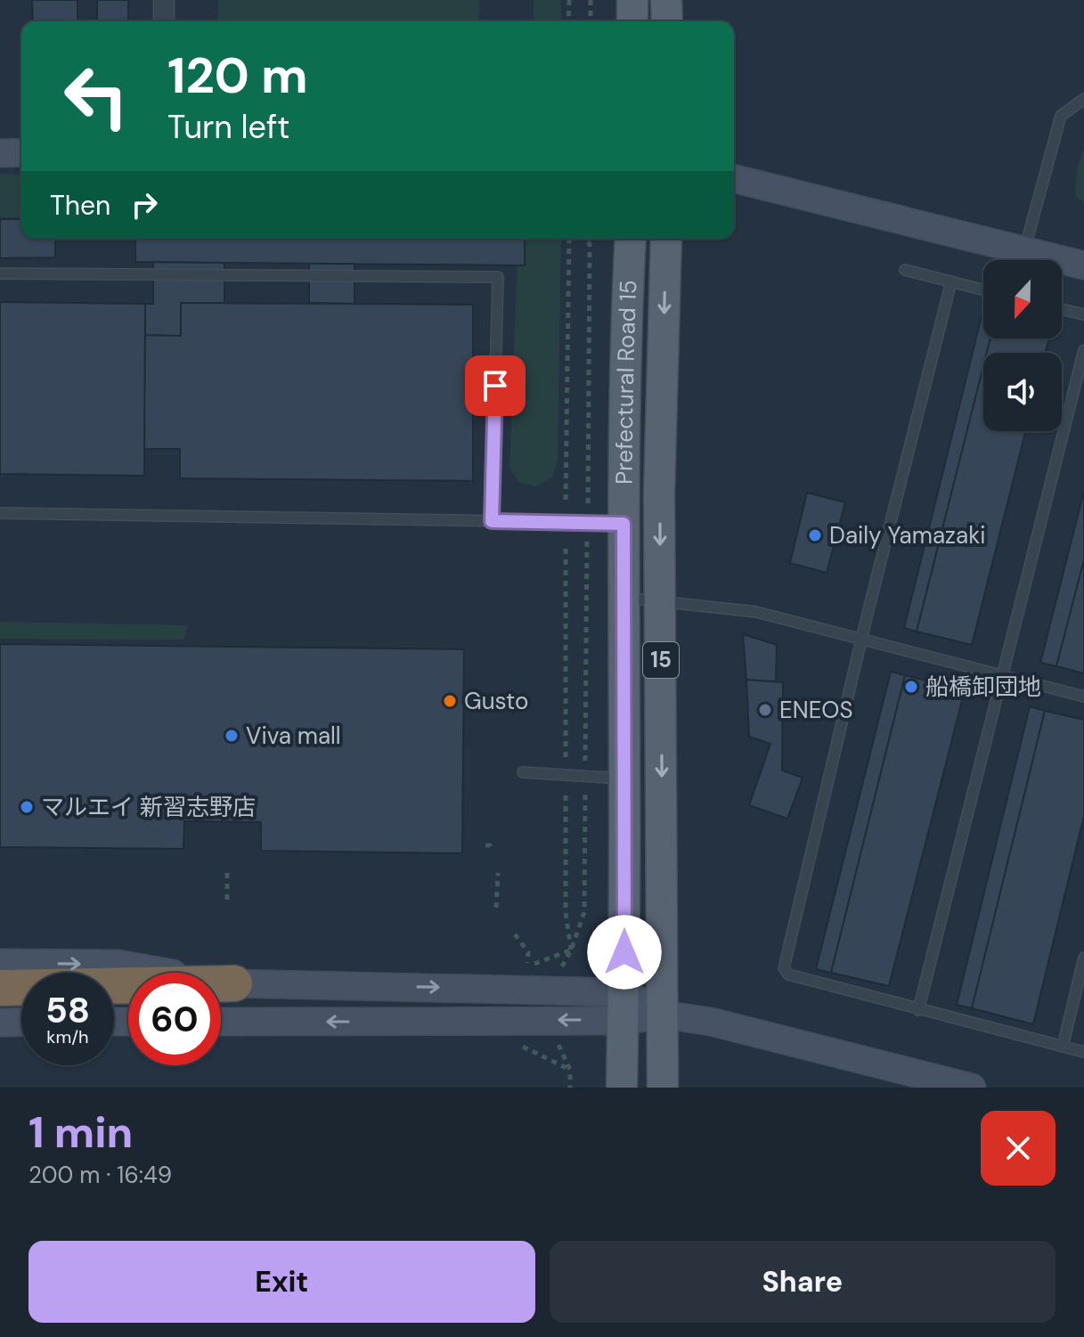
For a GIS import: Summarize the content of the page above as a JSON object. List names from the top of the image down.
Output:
{
  "streets": {
    "main road": ["Prefectural Road 15", "15"]
  },
  "places": [
    "Daily Yamazaki",
    "船橋卸団地",
    "Gusto",
    "ENEOS",
    "Viva mall",
    "マルエイ 新習志野店"
  ],
  "north": "bottom",
  "page": {
    "turn": ["120 m", "Turn left"],
    "then": "Then",
    "speed": "58 km/h",
    "limit": "60",
    "heading": ["1 min", "200 m · 16:49"],
    "buttons": ["Exit", "Share"]
  }
}
